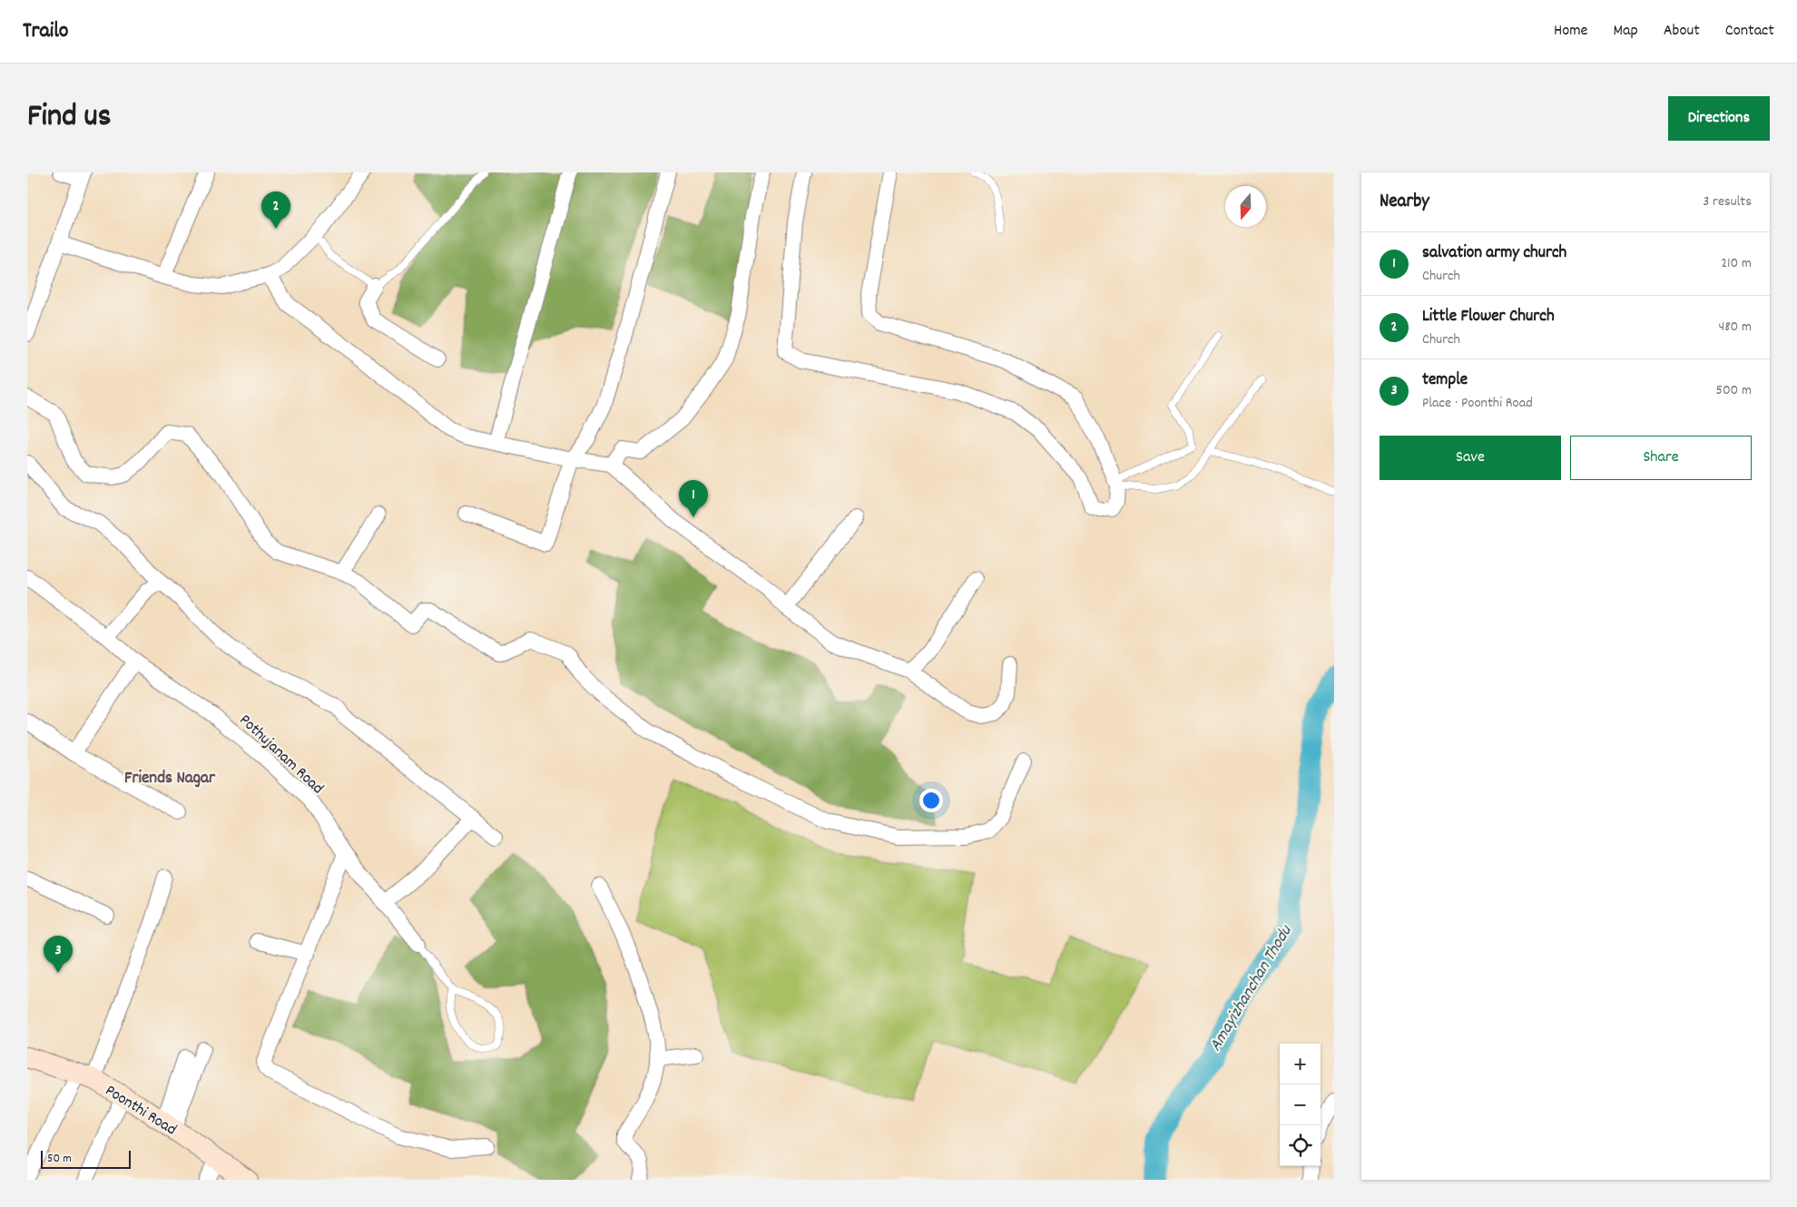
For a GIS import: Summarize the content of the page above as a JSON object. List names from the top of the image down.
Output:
{
  "streets": {
    "main road": ["Poonthi Road"],
    "street": ["Pothujanam Road"]
  },
  "districts": ["Friends Nagar"],
  "water": ["Amayizhanchan Thodu"],
  "scale_bar": "50 m",
  "north": "bottom",
  "page": {
    "header": "Trailo",
    "nav": [
      "Home",
      "Map",
      "About",
      "Contact"
    ],
    "title": "Find us",
    "buttons": [
      "Directions",
      ["Save", "Share"]
    ],
    "heading": ["Nearby", "3 results"],
    "pins": ["2", "1", "3"],
    "list": [
      {
        "mark": "1",
        "name": "salvation army church",
        "note": "Church",
        "value": "210 m"
      },
      {
        "mark": "2",
        "name": "Little Flower Church",
        "note": "Church",
        "value": "480 m"
      },
      {
        "mark": "3",
        "name": "temple",
        "note": "Place · Poonthi Road",
        "value": "500 m"
      }
    ],
    "map_buttons": ["+", "−"],
    "scale": "50 m"
  }
}
